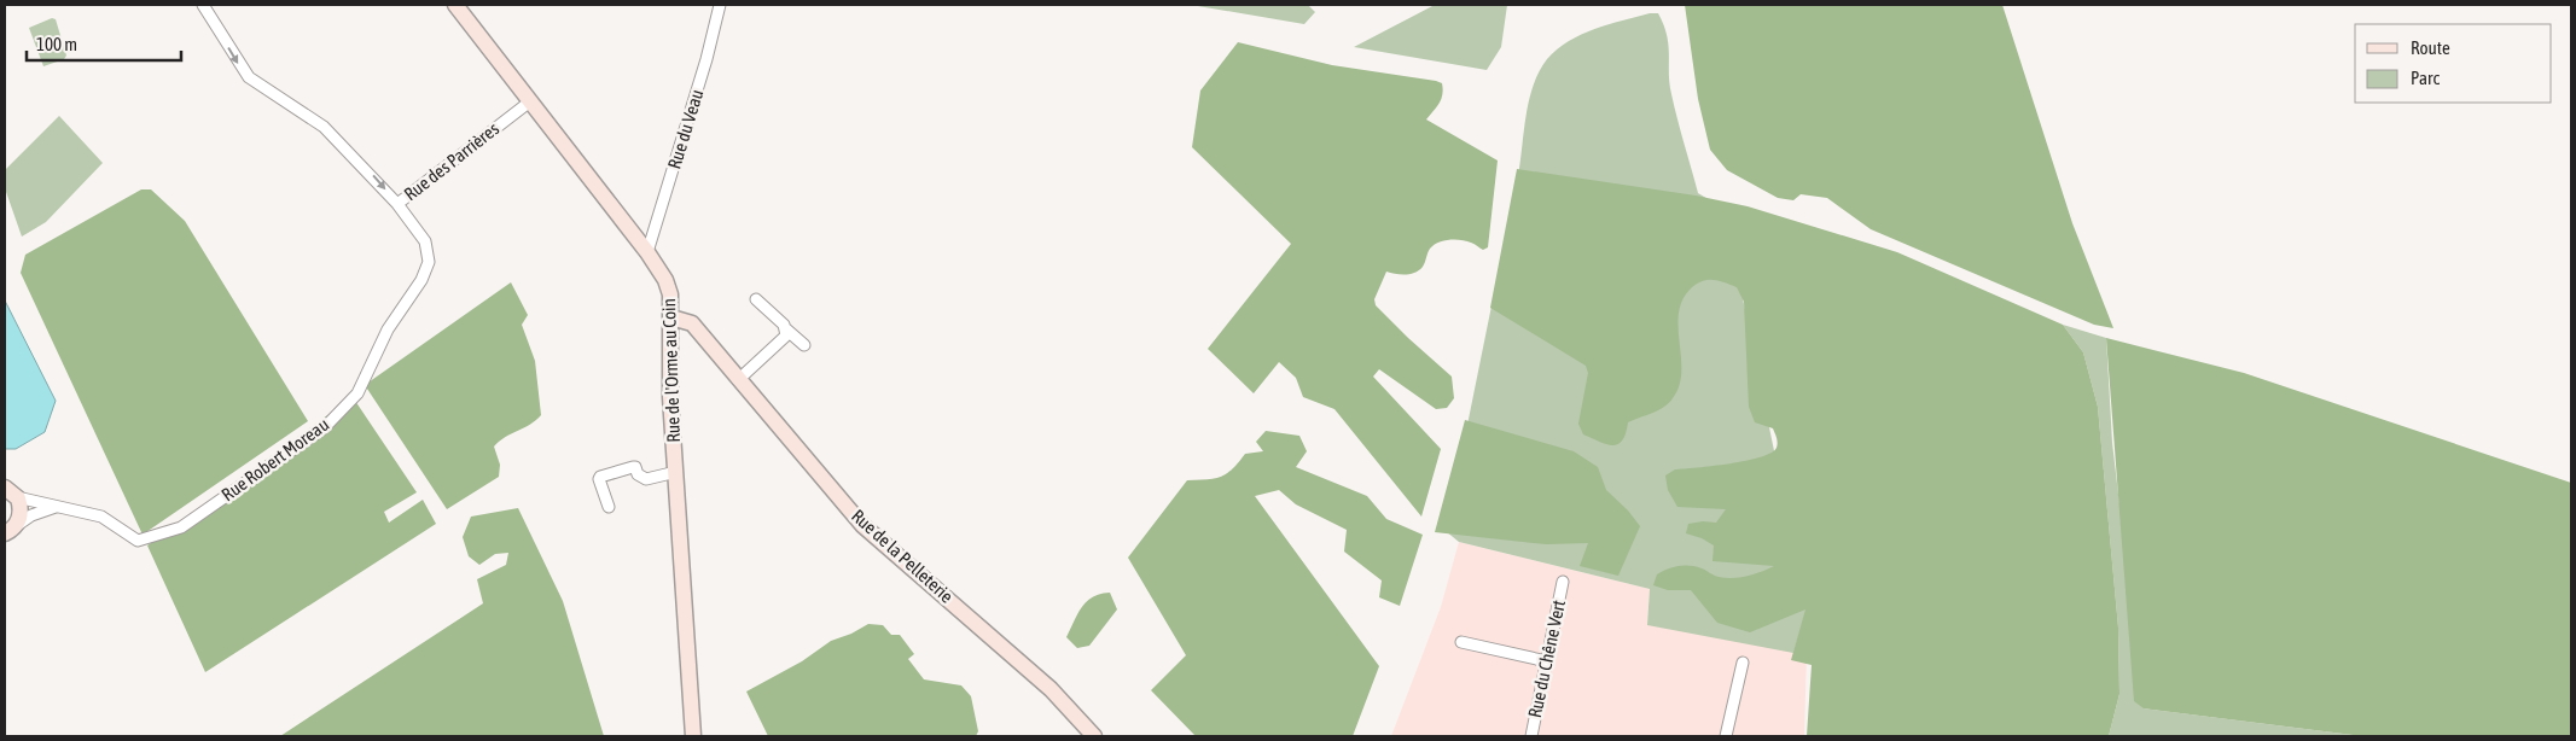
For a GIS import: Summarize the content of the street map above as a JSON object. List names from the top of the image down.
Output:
{
  "streets": {
    "main road": ["Rue de l'Orme au Coin", "Rue de la Pelleterie"],
    "street": [
      "Rue du Veau",
      "Rue des Parrières",
      "Rue Robert Moreau",
      "Rue du Chêne Vert"
    ]
  },
  "crossings": [
    ["Rue du Veau", "Rue de l'Orme au Coin"],
    ["Rue des Parrières", "Rue de l'Orme au Coin"],
    ["Rue des Parrières", "Rue Robert Moreau"],
    ["Rue de l'Orme au Coin", "Rue de la Pelleterie"]
  ],
  "one_way": ["Rue des Parrières"],
  "legend": ["Route", "Parc"],
  "scale_bar": "100 m"
}
